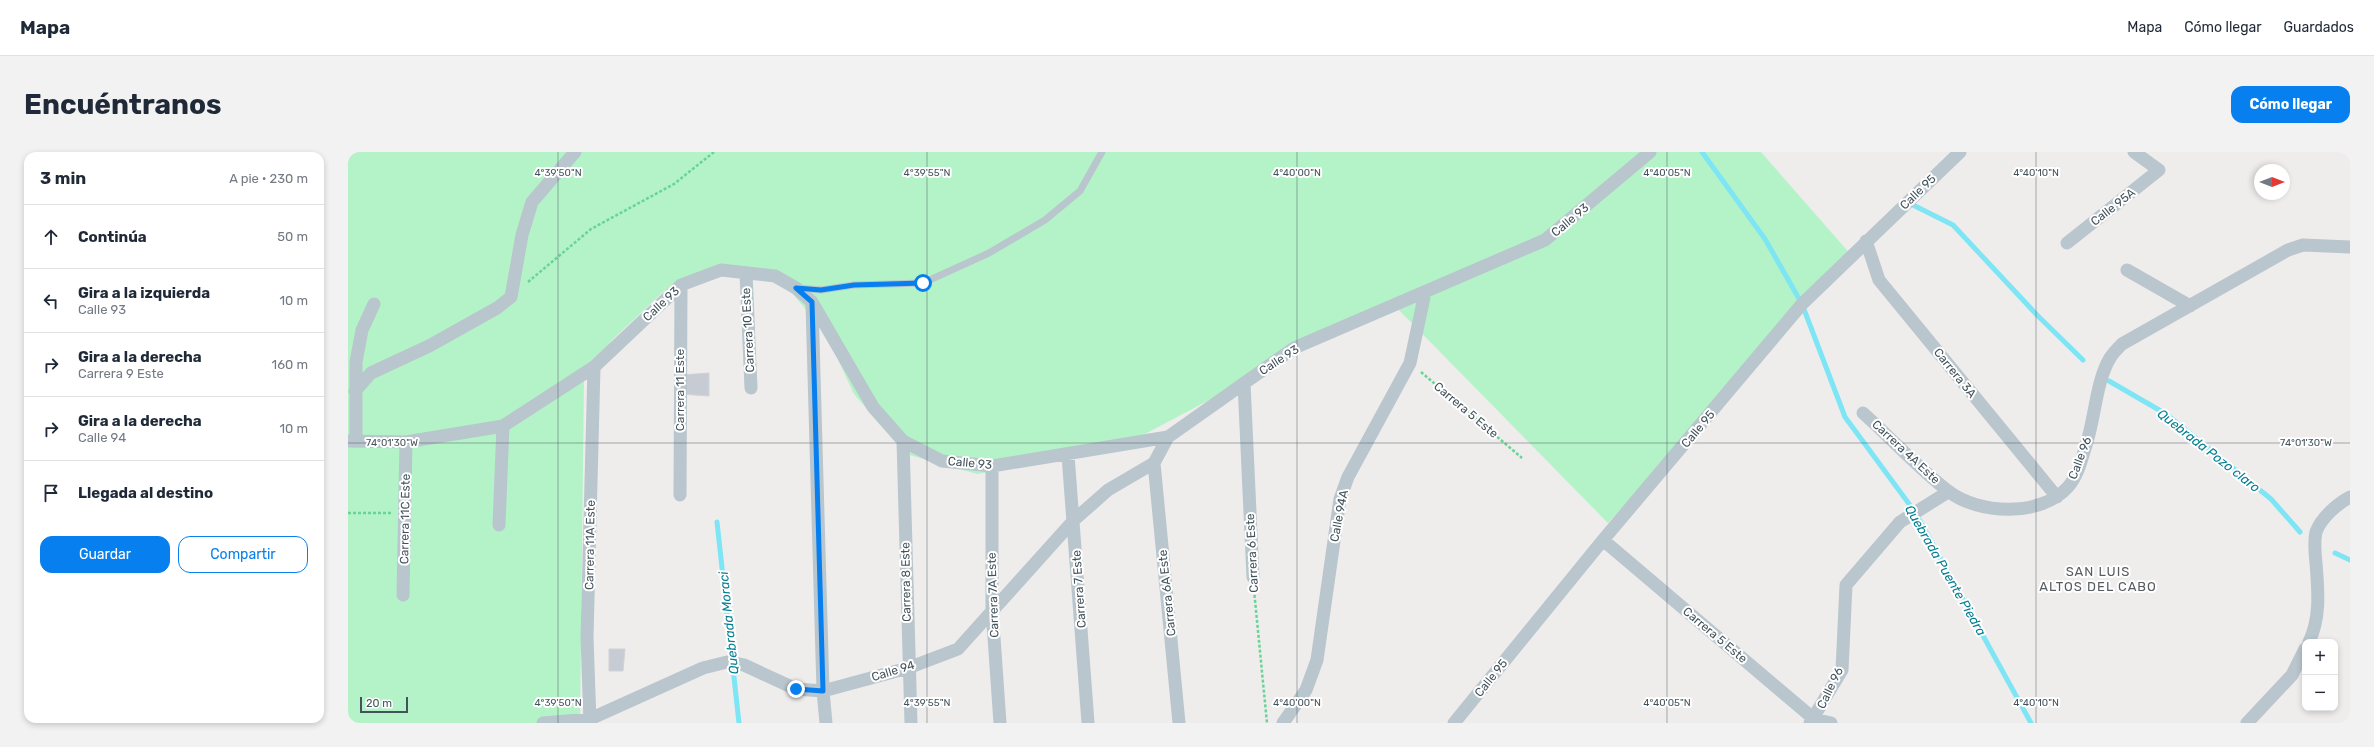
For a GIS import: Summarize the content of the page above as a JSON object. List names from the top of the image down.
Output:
{
  "streets": {
    "street": [
      "Calle 95",
      "Calle 95A",
      "Calle 93",
      "Carrera 10 Este",
      "Carrera 3A",
      "Carrera 11 Este",
      "Carrera 5 Este",
      "Carrera 4A Este",
      "Calle 96",
      "Calle 94A",
      "Carrera 11C Este",
      "Carrera 11A Este",
      "Carrera 6 Este",
      "Carrera 8 Este",
      "Carrera 7 Este",
      "Carrera 6A Este",
      "Carrera 7A Este",
      "Calle 94"
    ]
  },
  "crossings": [
    ["Calle 95", "Carrera 3A"],
    ["Calle 95", "Carrera 5 Este"],
    ["Calle 93", "Carrera 10 Este"],
    ["Calle 93", "Carrera 11 Este"],
    ["Calle 93", "Calle 94A"],
    ["Calle 93", "Carrera 11C Este"],
    ["Calle 93", "Carrera 11A Este"],
    ["Calle 93", "Carrera 6 Este"],
    ["Calle 93", "Carrera 8 Este"],
    ["Calle 93", "Carrera 7 Este"],
    ["Calle 93", "Carrera 7A Este"],
    ["Carrera 3A", "Calle 96"],
    ["Carrera 5 Este", "Calle 96"],
    ["Carrera 5 Este", "Calle 94A"],
    ["Carrera 4A Este", "Calle 96"],
    ["Carrera 11A Este", "Calle 94"],
    ["Carrera 8 Este", "Calle 94"],
    ["Carrera 7 Este", "Calle 94"],
    ["Carrera 6A Este", "Calle 94"],
    ["Carrera 7A Este", "Calle 94"]
  ],
  "districts": ["SAN LUIS ALTOS DEL CABO"],
  "water": ["Quebrada Pozo claro", "Quebrada Puente Piedra", "Quebrada Moraci"],
  "scale_bar": "20 m",
  "north": "right",
  "page": {
    "header": "Mapa",
    "nav": ["Mapa", "Cómo llegar", "Guardados"],
    "buttons": [
      "Cómo llegar",
      ["Guardar", "Compartir"]
    ],
    "title": "Encuéntranos",
    "heading": ["3 min", "A pie · 230 m"],
    "list": [
      ["Continúa", "50 m"],
      ["Gira a la izquierda", "Calle 93", "10 m"],
      ["Gira a la derecha", "Carrera 9 Este", "160 m"],
      ["Gira a la derecha", "Calle 94", "10 m"],
      "Llegada al destino"
    ],
    "map_buttons": ["+", "−"],
    "scale": "20 m"
  },
  "coordinates": [
    "4°39'50\"N",
    "4°39'55\"N",
    "4°40'00\"N",
    "4°40'05\"N",
    "4°40'10\"N",
    "74°01'30\"W"
  ]
}
